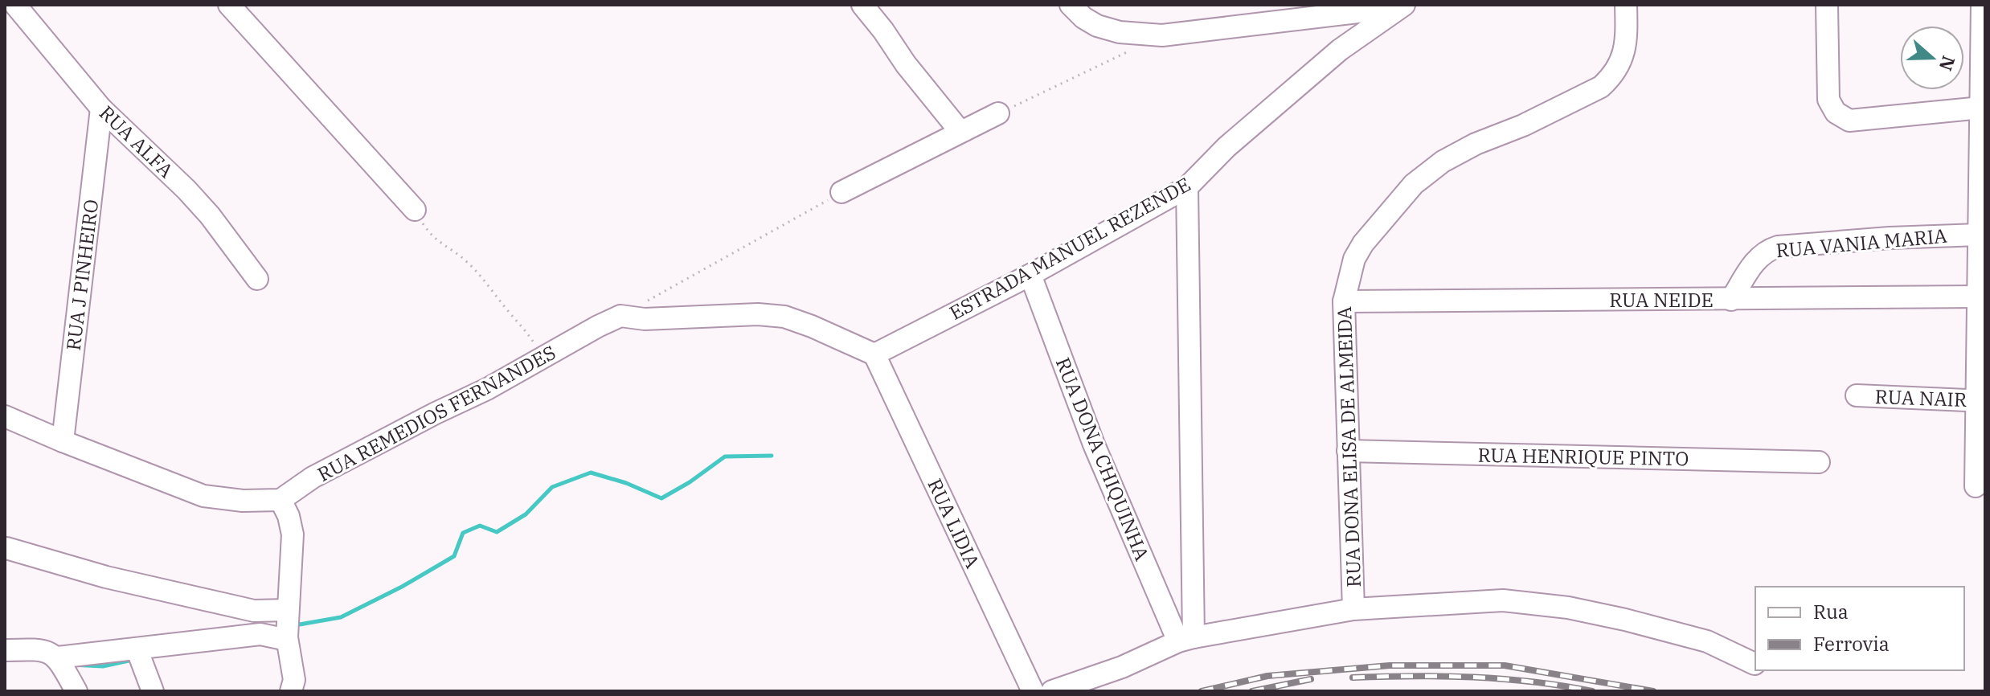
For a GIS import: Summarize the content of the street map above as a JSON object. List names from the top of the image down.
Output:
{
  "streets": {
    "street": [
      "RUA ALFA",
      "RUA VANIA MARIA",
      "ESTRADA MANUEL REZENDE",
      "RUA J PINHEIRO",
      "RUA NEIDE",
      "RUA NAIR",
      "RUA REMEDIOS FERNANDES",
      "RUA DONA ELISA DE ALMEIDA",
      "RUA HENRIQUE PINTO",
      "RUA DONA CHIQUINHA",
      "RUA LIDIA"
    ]
  },
  "crossings": [
    ["RUA ALFA", "RUA J PINHEIRO"],
    ["RUA VANIA MARIA", "RUA NEIDE"],
    ["ESTRADA MANUEL REZENDE", "RUA DONA CHIQUINHA"],
    ["ESTRADA MANUEL REZENDE", "RUA LIDIA"],
    ["RUA NEIDE", "RUA DONA ELISA DE ALMEIDA"],
    ["RUA DONA ELISA DE ALMEIDA", "RUA HENRIQUE PINTO"]
  ],
  "legend": ["Rua", "Ferrovia"],
  "north": "right"
}
